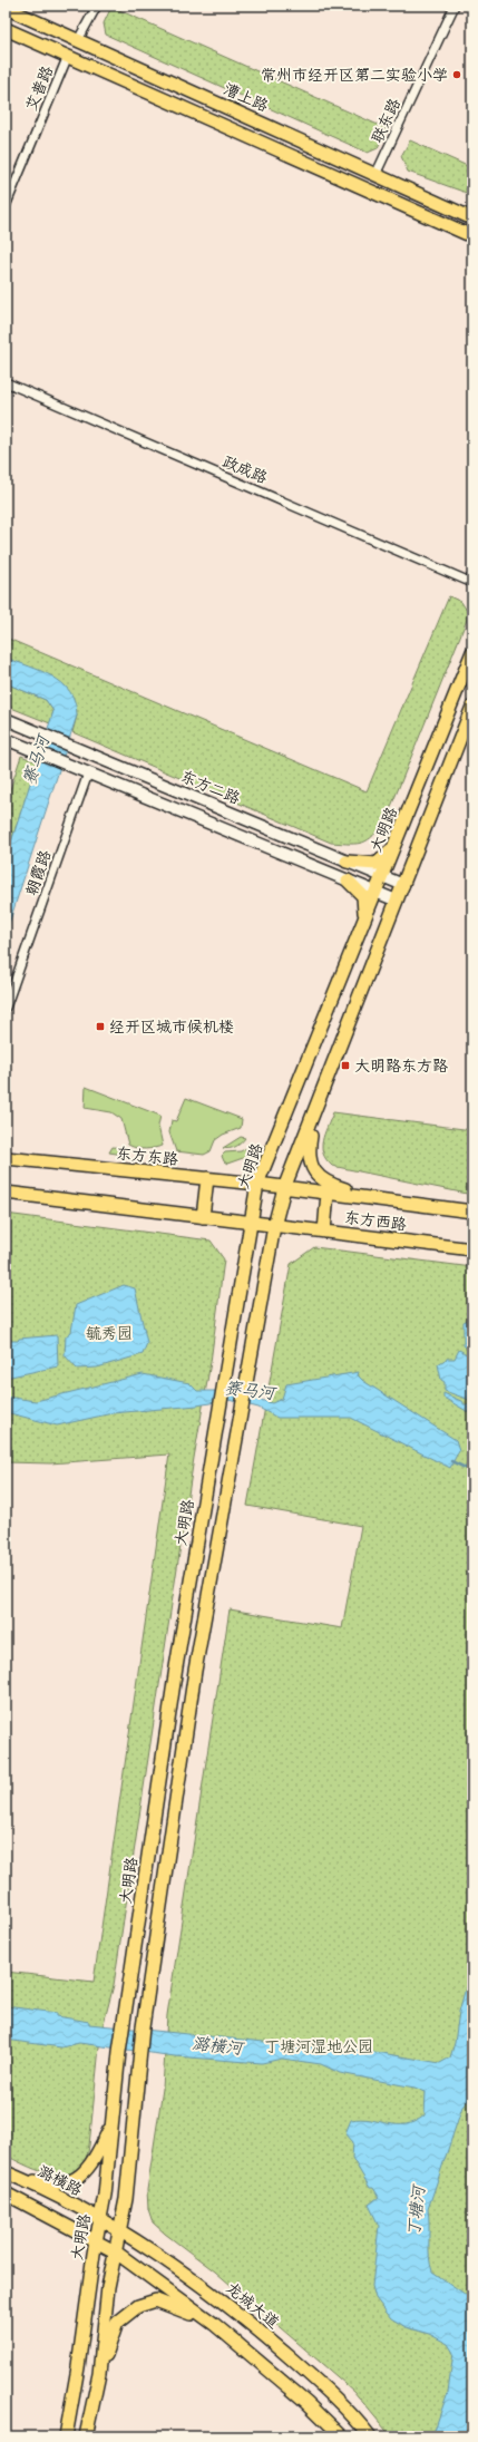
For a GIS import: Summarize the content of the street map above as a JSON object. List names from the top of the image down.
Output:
{
  "streets": {
    "main road": [
      "漕上路",
      "东方二路",
      "大明路",
      "东方东路",
      "东方西路",
      "潞横路",
      "龙城大道"
    ],
    "street": [
      "艾普路",
      "联东路",
      "政成路",
      "朝霞路"
    ]
  },
  "crossings": [
    ["漕上路", "联东路"],
    ["东方二路", "大明路"],
    ["大明路", "东方东路"],
    ["大明路", "潞横路"],
    ["大明路", "龙城大道"],
    ["东方东路", "东方西路"],
    ["潞横路", "龙城大道"]
  ],
  "water": ["赛马河", "潞横河", "丁塘河"],
  "parks": ["毓秀园", "丁塘河湿地公园"],
  "places": {
    "other": ["常州市经开区第二实验小学"],
    "transit": ["经开区城市候机楼", "大明路东方路"]
  }
}
